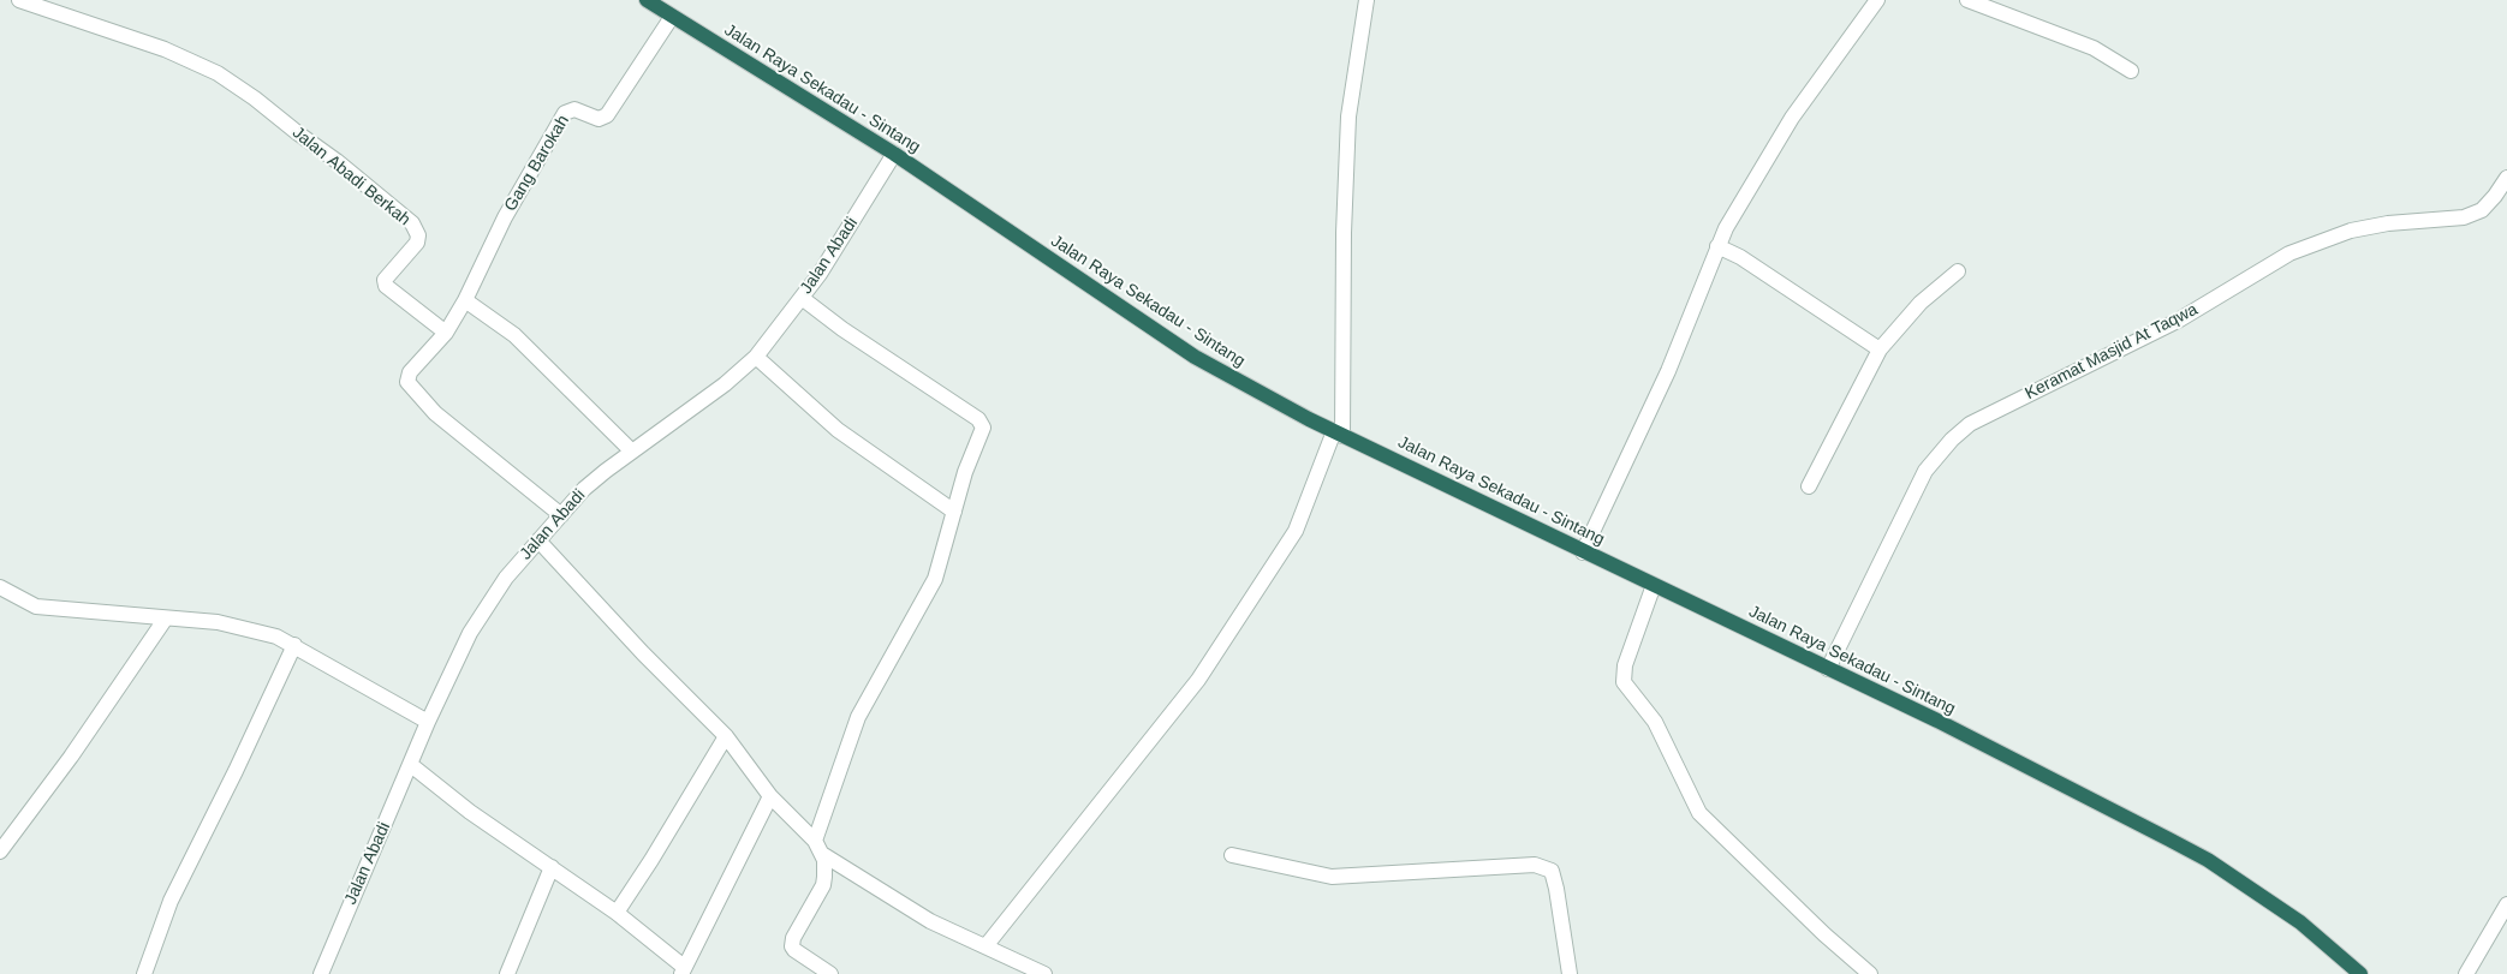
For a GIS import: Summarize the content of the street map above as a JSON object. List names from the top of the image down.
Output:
{
  "streets": {
    "highway": ["Jalan Raya Sekadau - Sintang"],
    "street": [
      "Gang Barokah",
      "Jalan Abadi Berkah",
      "Jalan Abadi",
      "Keramat Masjid At Taqwa"
    ]
  },
  "crossings": [
    ["Jalan Raya Sekadau - Sintang", "Gang Barokah"],
    ["Jalan Raya Sekadau - Sintang", "Jalan Abadi"],
    ["Jalan Raya Sekadau - Sintang", "Keramat Masjid At Taqwa"],
    ["Gang Barokah", "Jalan Abadi Berkah"]
  ]
}
